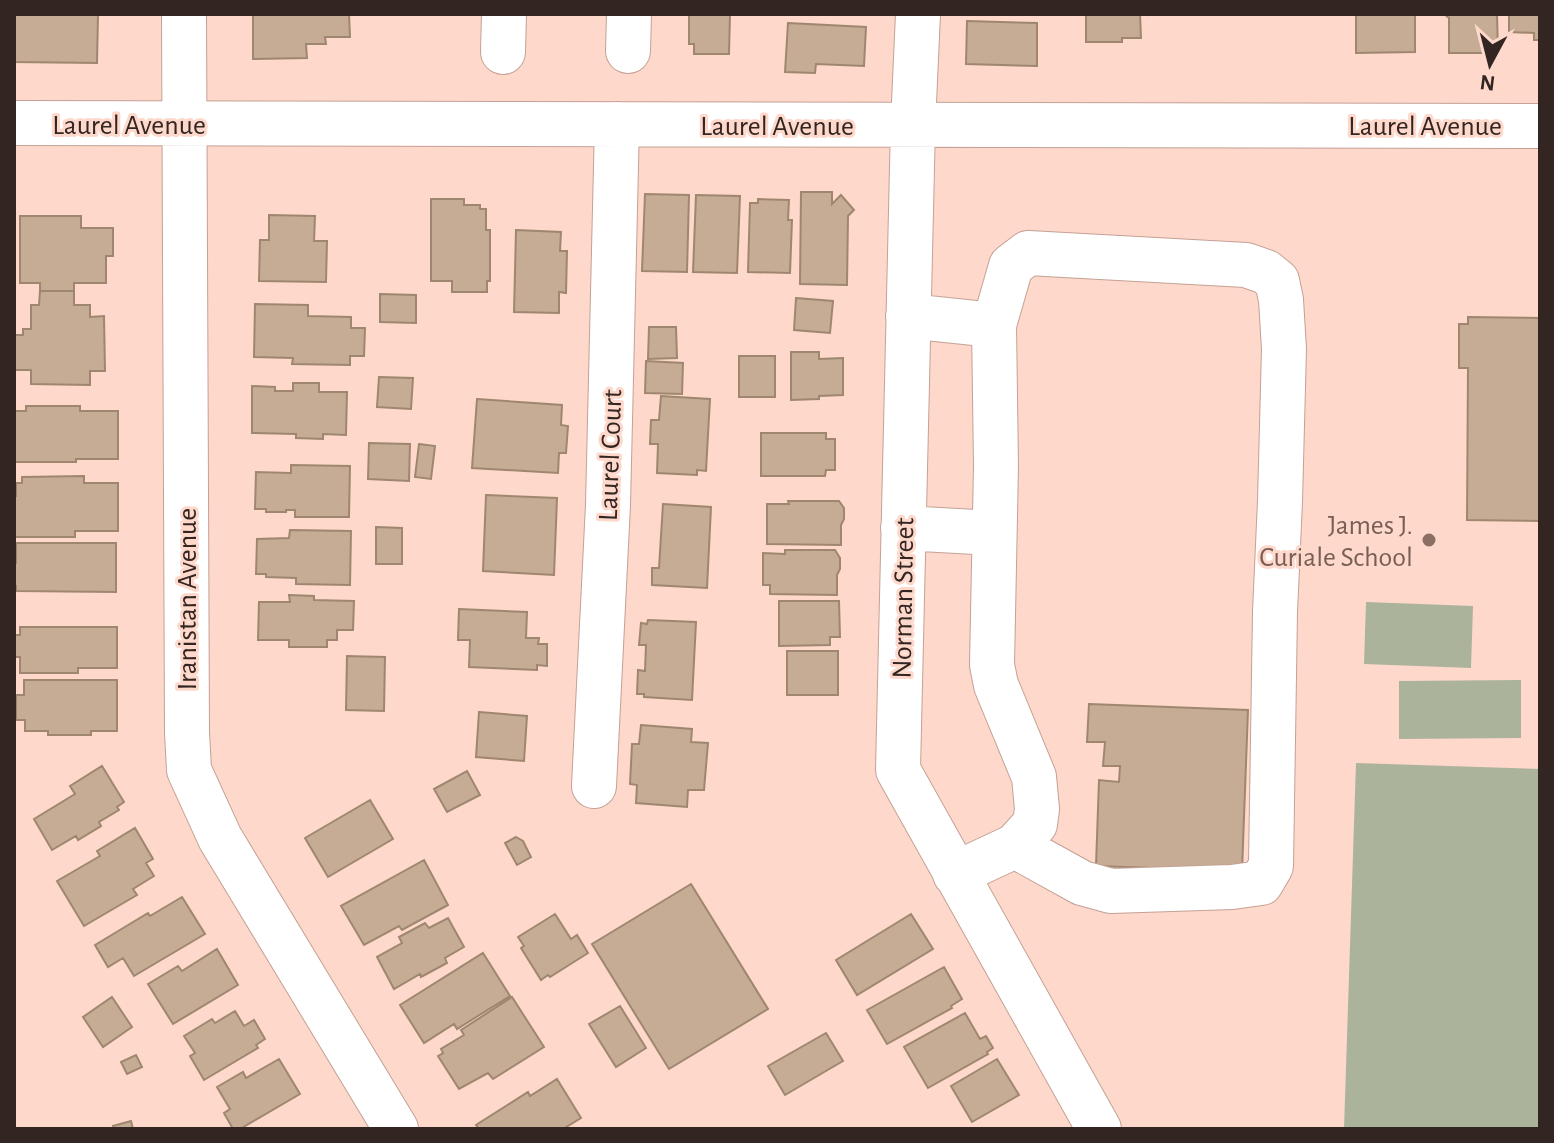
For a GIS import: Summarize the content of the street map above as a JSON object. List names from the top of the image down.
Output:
{
  "streets": {
    "street": [
      "Laurel Avenue",
      "Laurel Court",
      "Norman Street",
      "Iranistan Avenue"
    ]
  },
  "crossings": [
    ["Laurel Avenue", "Laurel Court"],
    ["Laurel Avenue", "Norman Street"],
    ["Laurel Avenue", "Iranistan Avenue"]
  ],
  "places": ["James J. Curiale School"],
  "north": "bottom"
}
